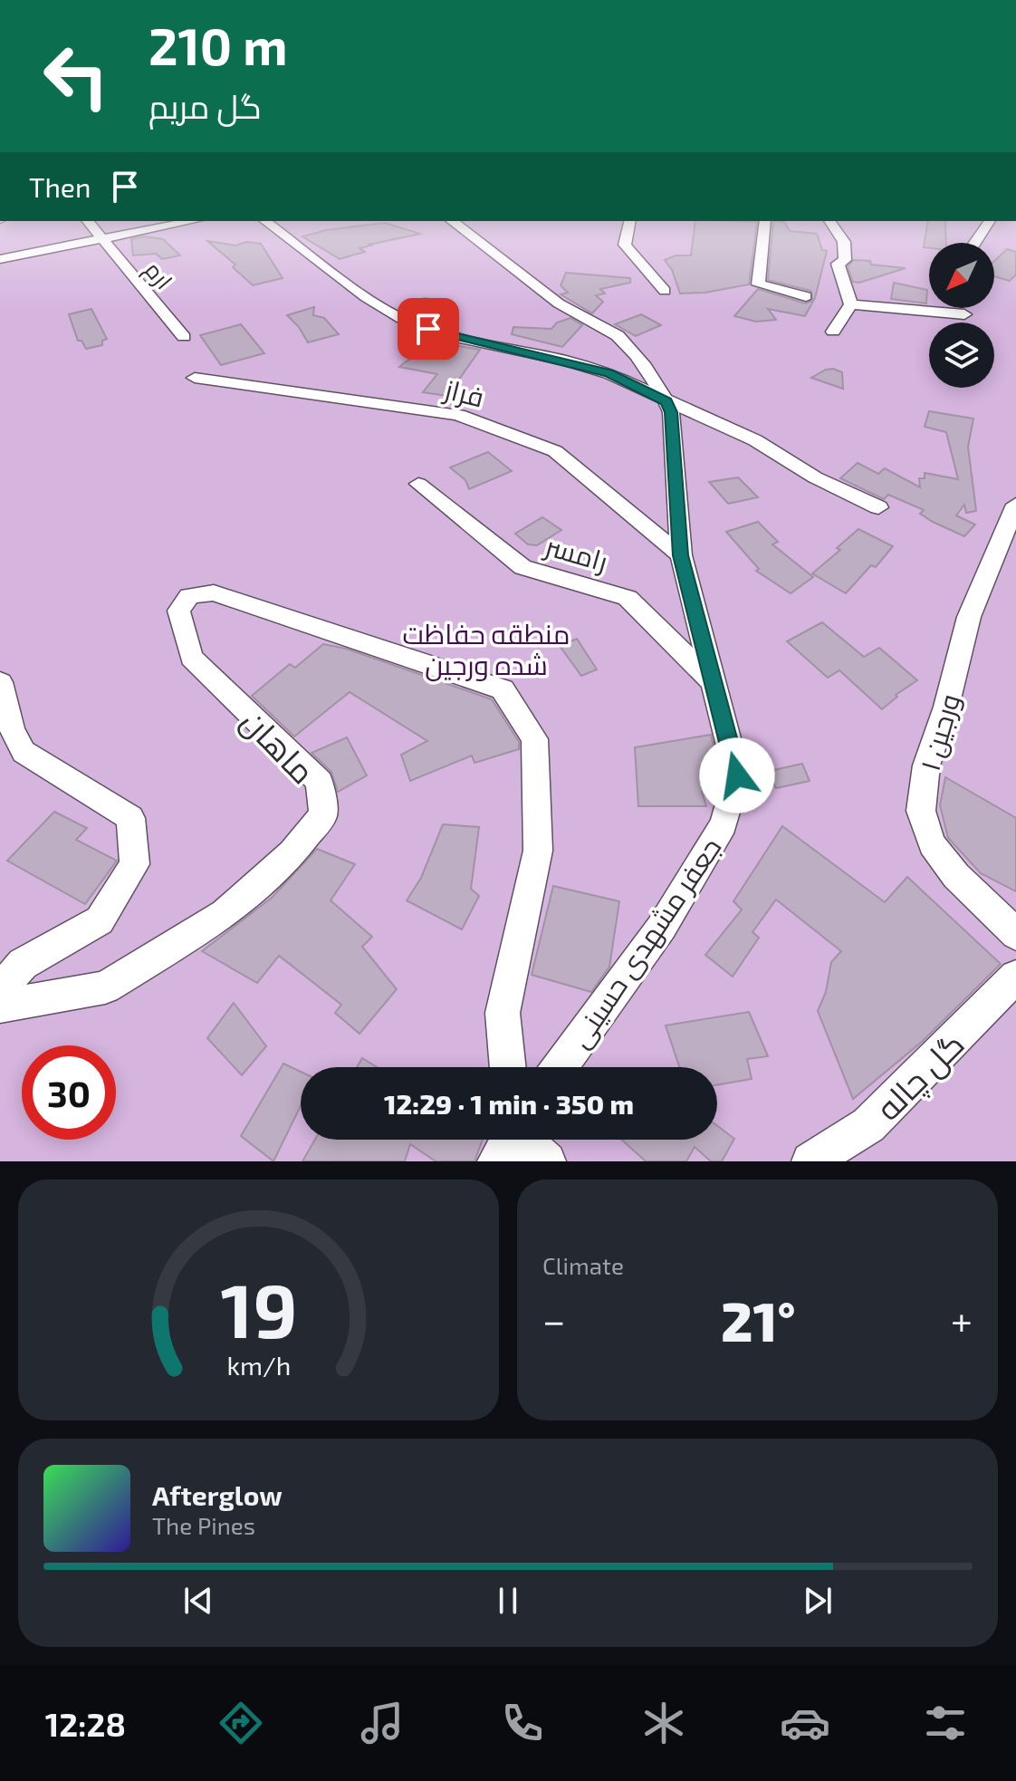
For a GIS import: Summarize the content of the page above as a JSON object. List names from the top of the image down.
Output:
{
  "streets": {
    "street": [
      "ارم",
      "فراز",
      "رامسر",
      "ورجین ۱",
      "ماهان",
      "جعفر مشهدی حسینی",
      "گل چاله"
    ]
  },
  "crossings": [
    ["فراز", "جعفر مشهدی حسینی"],
    ["رامسر", "جعفر مشهدی حسینی"]
  ],
  "parks": ["منطقه حفاظت شده ورجین"],
  "north": "bottom left",
  "page": {
    "turn": ["210 m", "گل مریم"],
    "then": "Then",
    "limit": "30",
    "trip": "12:29 · 1 min · 350 m",
    "tile": "Climate",
    "heat": ["−", "21°", "+"],
    "song": ["Afterglow", "The Pines"],
    "tabs": "12:28",
    "gauge": ["19", "km/h"]
  }
}
